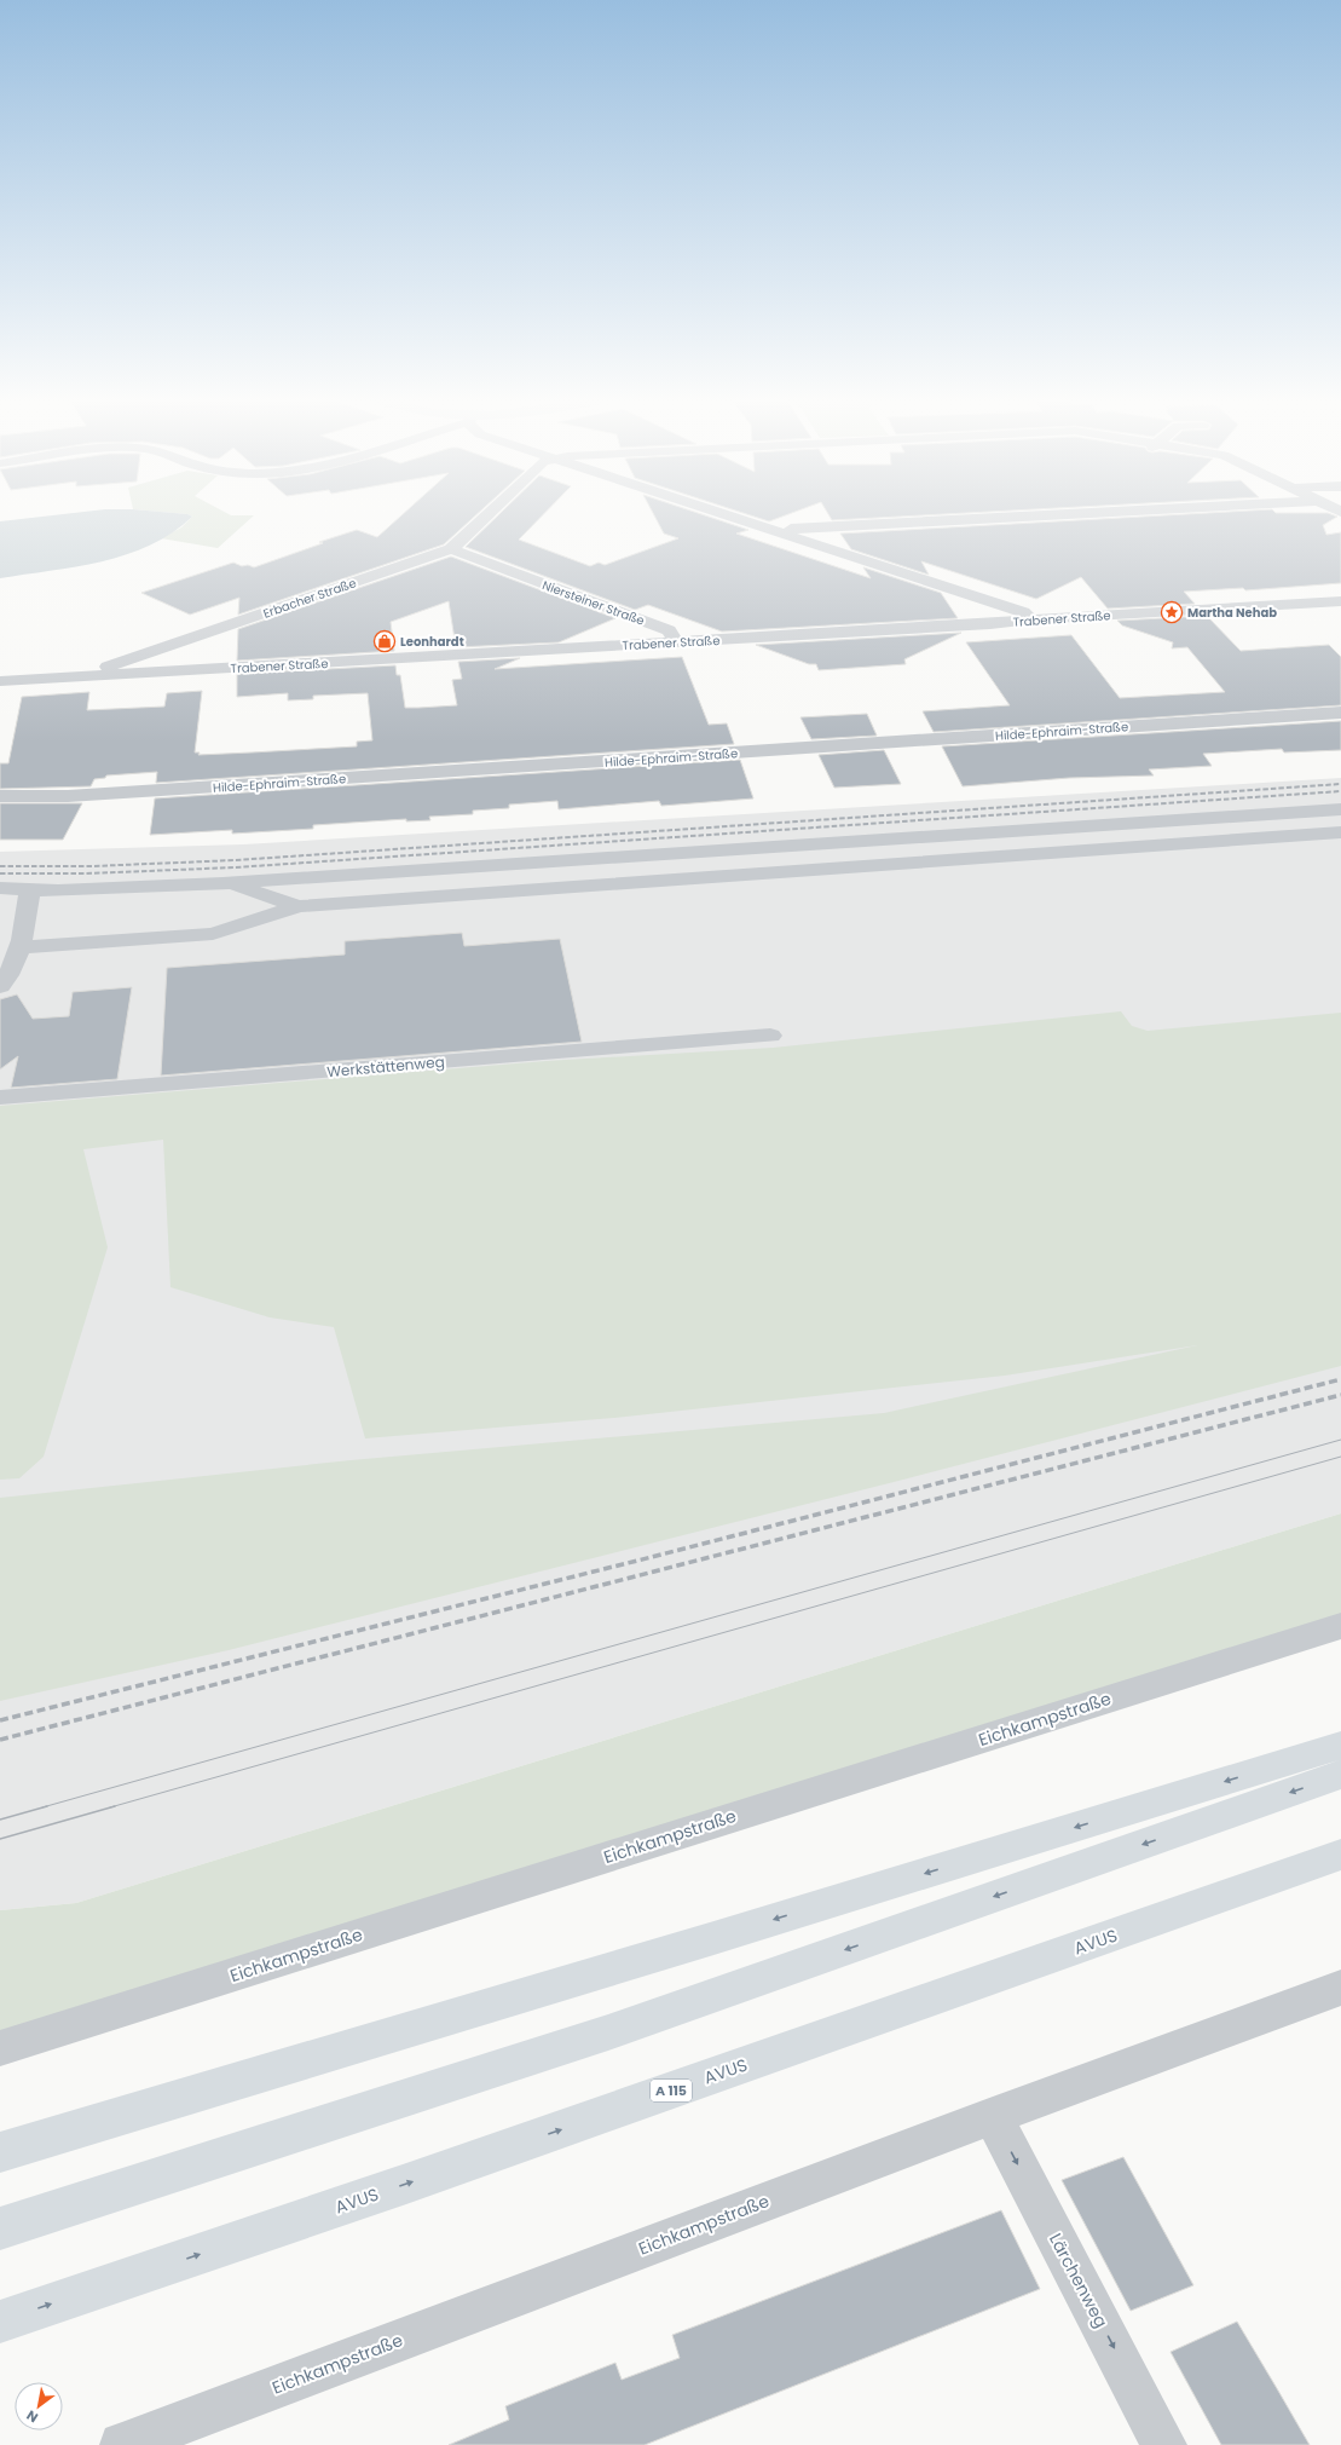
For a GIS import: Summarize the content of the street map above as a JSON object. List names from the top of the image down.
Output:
{
  "streets": {
    "main road": ["AVUS", "A 115"],
    "street": [
      "Erbacher Straße",
      "Niersteiner Straße",
      "Trabener Straße",
      "Hilde-Ephraim-Straße",
      "Werkstättenweg",
      "Eichkampstraße",
      "Lärchenweg"
    ]
  },
  "crossings": [
    ["Erbacher Straße", "Niersteiner Straße"],
    ["Erbacher Straße", "Trabener Straße"],
    ["Niersteiner Straße", "Trabener Straße"],
    ["Eichkampstraße", "Lärchenweg"]
  ],
  "one_way": ["Lärchenweg"],
  "places": {
    "place": ["Martha Nehab"],
    "shop": ["Leonhardt"]
  },
  "north": "bottom left"
}
